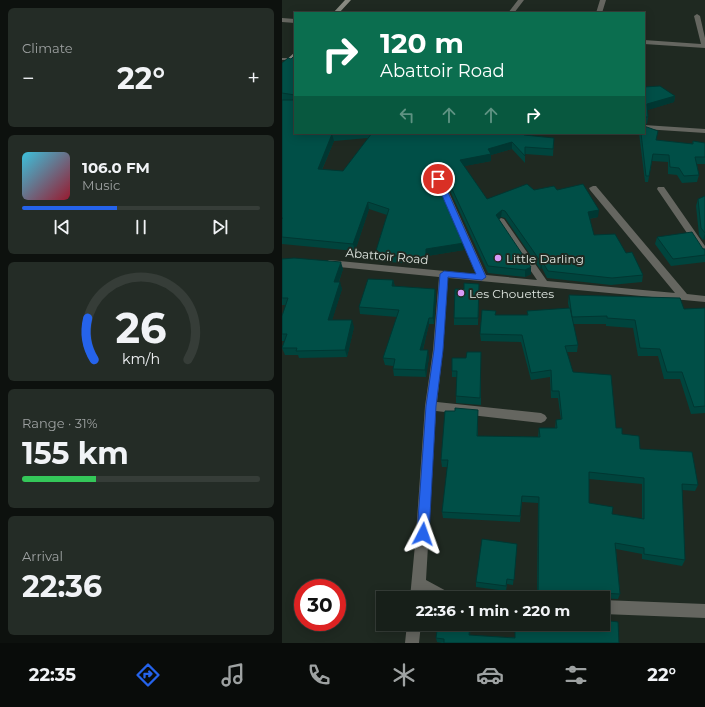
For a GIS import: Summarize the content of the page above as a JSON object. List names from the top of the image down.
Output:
{
  "streets": {
    "street": ["Abattoir Road"]
  },
  "places": ["Little Darling", "Les Chouettes"],
  "page": {
    "tile": [
      "Climate",
      ["Range · 31%", "155 km"],
      ["Arrival", "22:36"]
    ],
    "turn": ["120 m", "Abattoir Road"],
    "heat": ["−", "22°", "+"],
    "song": ["106.0 FM", "Music"],
    "limit": "30",
    "trip": "22:36 · 1 min · 220 m",
    "tabs": ["22:35", "22°"],
    "gauge": ["26", "km/h"]
  }
}
